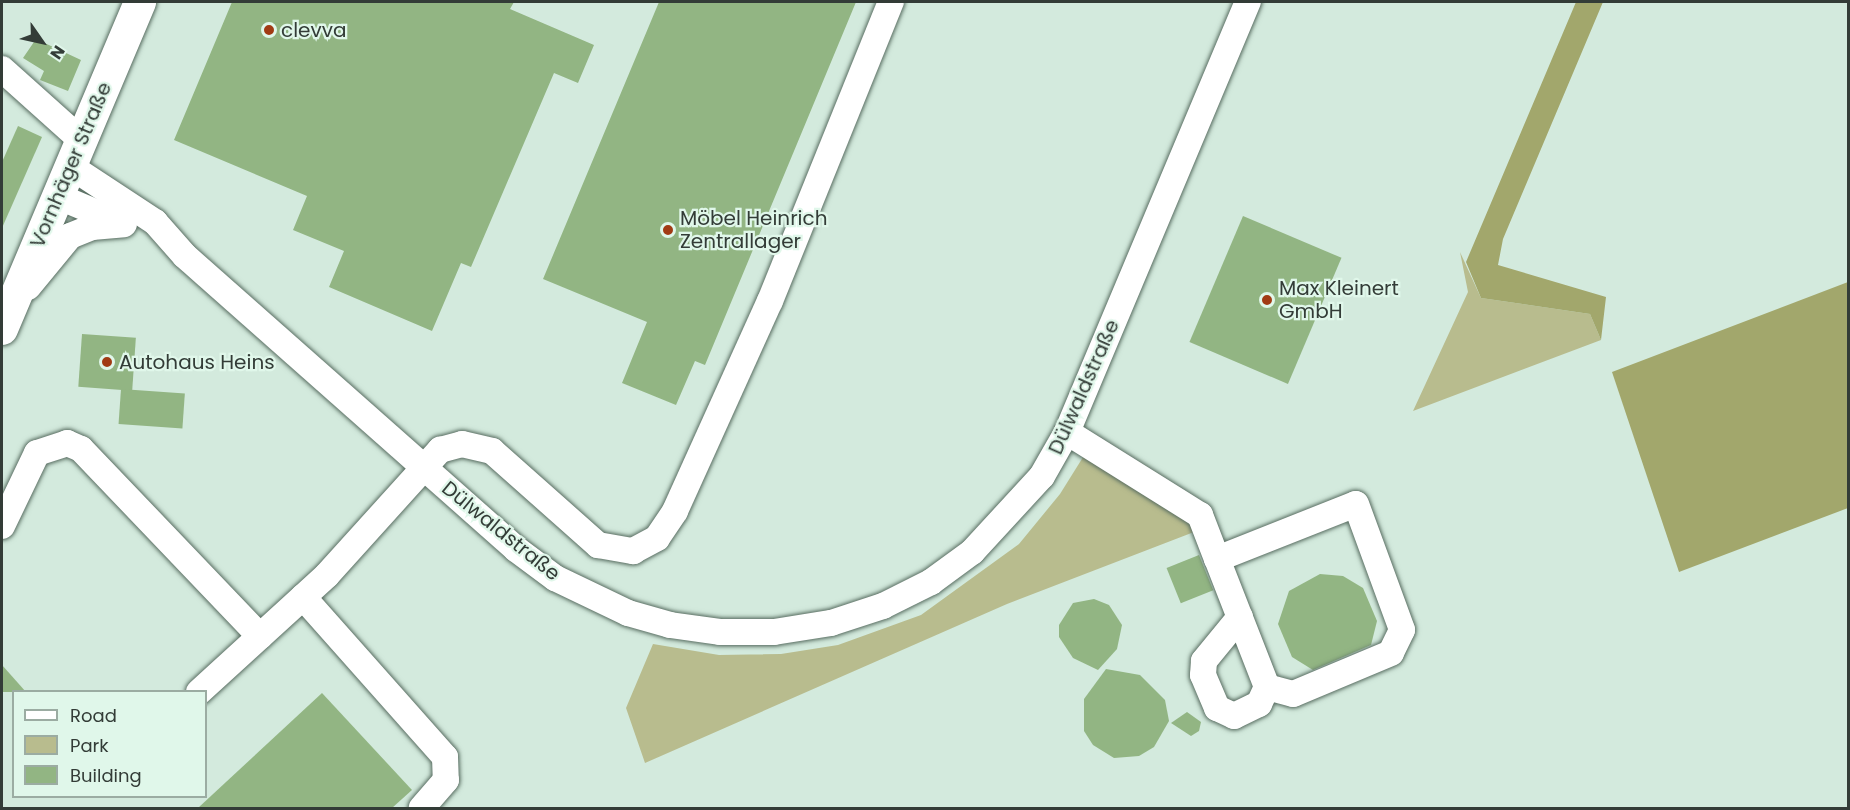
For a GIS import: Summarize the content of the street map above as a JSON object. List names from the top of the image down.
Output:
{
  "streets": {
    "main road": ["Vornhäger Straße"],
    "street": ["Dülwaldstraße"]
  },
  "crossings": [
    ["Vornhäger Straße", "Dülwaldstraße"]
  ],
  "places": [
    "clevva",
    "Möbel Heinrich Zentrallager",
    "Max Kleinert GmbH",
    "Autohaus Heins"
  ],
  "legend": ["Road", "Park", "Building"],
  "north": "bottom right"
}
